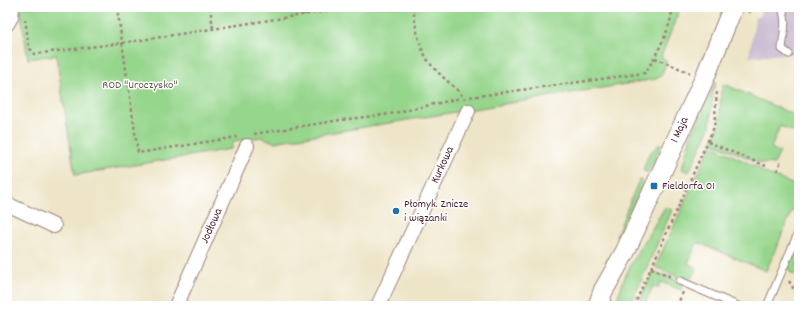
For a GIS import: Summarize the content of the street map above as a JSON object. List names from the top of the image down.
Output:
{
  "streets": {
    "main road": ["1 Maja"],
    "street": ["Kurkowa", "Jodłowa"]
  },
  "parks": ["ROD \"Uroczysko\""],
  "places": {
    "transit": ["Fieldorfa 01"],
    "other": ["Płomyk. Znicze i wiązanki"]
  }
}
